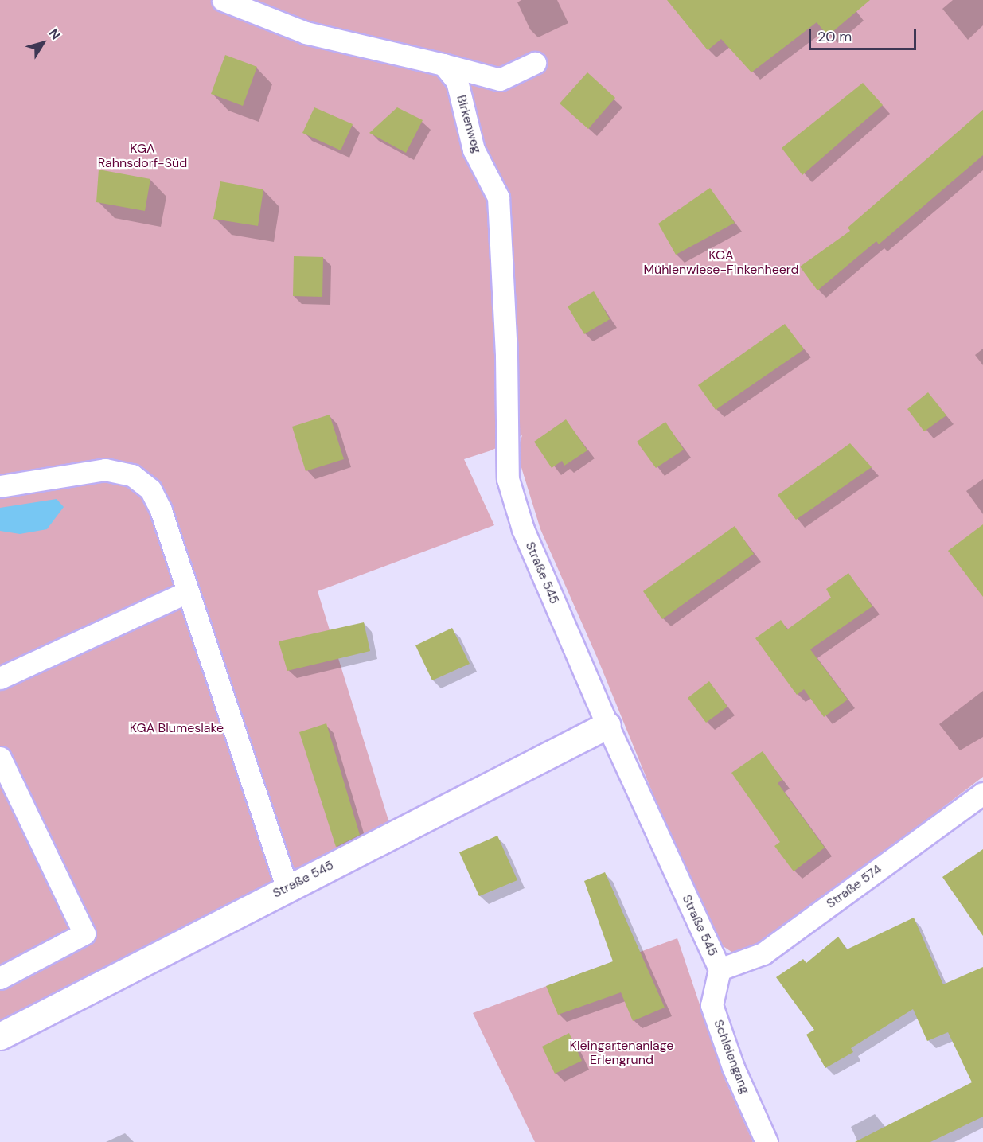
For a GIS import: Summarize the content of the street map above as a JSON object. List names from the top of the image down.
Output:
{
  "streets": {
    "street": ["Straße 545"],
    "lane": ["Birkenweg", "Straße 574", "Schleiengang"]
  },
  "crossings": [
    ["Birkenweg", "Straße 545"],
    ["Straße 545", "Straße 574"],
    ["Straße 545", "Schleiengang"],
    ["Straße 574", "Schleiengang"]
  ],
  "parks": [
    "KGA Rahnsdorf-Süd",
    "KGA Mühlenwiese-Finkenheerd",
    "KGA Blumeslake",
    "Kleingartenanlage Erlengrund"
  ],
  "scale_bar": "20 m",
  "north": "top right"
}
